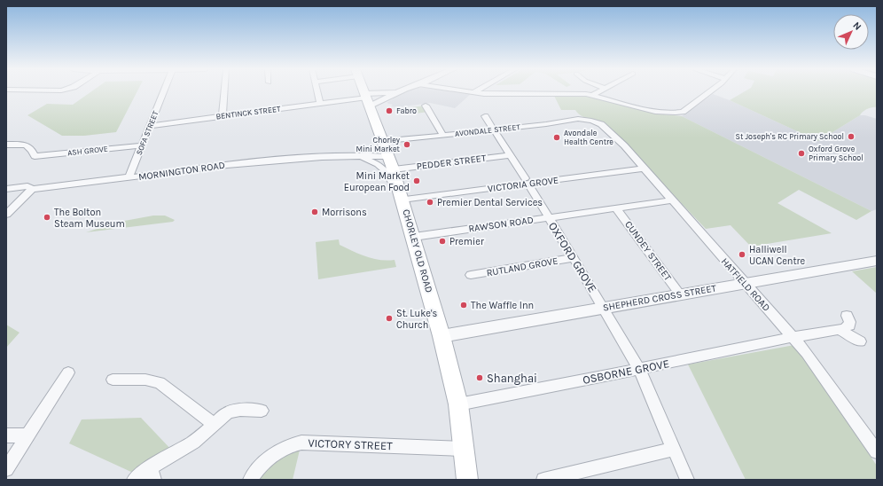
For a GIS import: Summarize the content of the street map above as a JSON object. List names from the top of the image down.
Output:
{
  "streets": {
    "main road": ["CHORLEY OLD ROAD"],
    "street": [
      "BENTINCK STREET",
      "AVONDALE STREET",
      "SOFA STREET",
      "ASH GROVE",
      "PEDDER STREET",
      "MORNINGTON ROAD",
      "VICTORIA GROVE",
      "RAWSON ROAD",
      "CUNDEY STREET",
      "OXFORD GROVE",
      "RUTLAND GROVE",
      "HATFIELD ROAD",
      "SHEPHERD CROSS STREET",
      "OSBORNE GROVE",
      "VICTORY STREET"
    ]
  },
  "crossings": [
    ["BENTINCK STREET", "SOFA STREET"],
    ["BENTINCK STREET", "CHORLEY OLD ROAD"],
    ["AVONDALE STREET", "HATFIELD ROAD"],
    ["SOFA STREET", "ASH GROVE"],
    ["SOFA STREET", "MORNINGTON ROAD"],
    ["PEDDER STREET", "CHORLEY OLD ROAD"],
    ["MORNINGTON ROAD", "VICTORIA GROVE"],
    ["MORNINGTON ROAD", "CHORLEY OLD ROAD"],
    ["VICTORIA GROVE", "CHORLEY OLD ROAD"],
    ["VICTORIA GROVE", "HATFIELD ROAD"],
    ["RAWSON ROAD", "CHORLEY OLD ROAD"],
    ["RAWSON ROAD", "CUNDEY STREET"],
    ["RAWSON ROAD", "OXFORD GROVE"],
    ["RAWSON ROAD", "HATFIELD ROAD"],
    ["CHORLEY OLD ROAD", "SHEPHERD CROSS STREET"],
    ["CHORLEY OLD ROAD", "OSBORNE GROVE"],
    ["CHORLEY OLD ROAD", "VICTORY STREET"],
    ["CUNDEY STREET", "SHEPHERD CROSS STREET"],
    ["OXFORD GROVE", "RUTLAND GROVE"],
    ["OXFORD GROVE", "SHEPHERD CROSS STREET"],
    ["OXFORD GROVE", "OSBORNE GROVE"],
    ["HATFIELD ROAD", "SHEPHERD CROSS STREET"],
    ["HATFIELD ROAD", "OSBORNE GROVE"]
  ],
  "places": [
    "Fabro",
    "St Joseph's RC Primary School",
    "Avondale Health Centre",
    "Chorley Mini Market",
    "Oxford Grove Primary School",
    "Mini Market European Food",
    "Premier Dental Services",
    "Morrisons",
    "The Bolton Steam Museum",
    "Premier",
    "Halliwell UCAN Centre",
    "The Waffle Inn",
    "St. Luke's Church",
    "Shanghai"
  ],
  "north": "top right"
}
